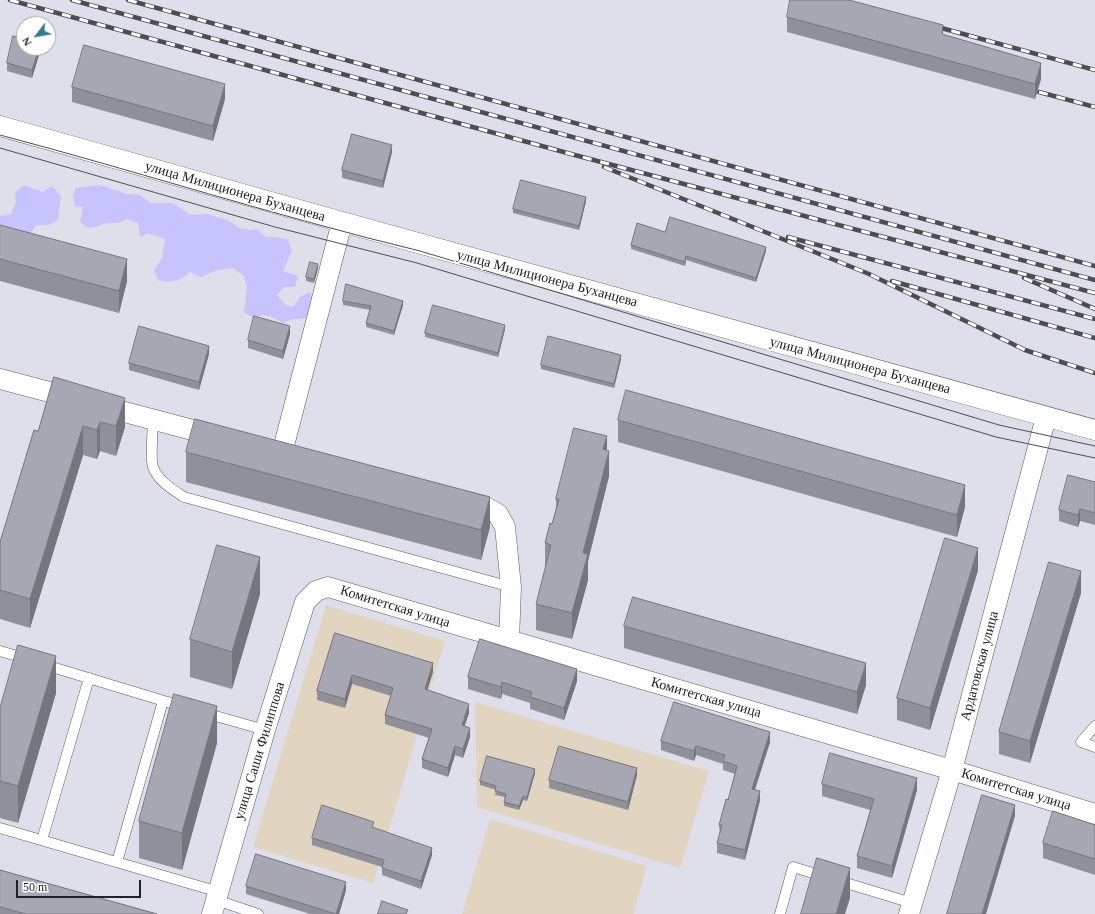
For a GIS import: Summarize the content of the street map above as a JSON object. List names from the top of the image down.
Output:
{
  "streets": {
    "street": [
      "улица Милиционера Буханцева",
      "Комитетская улица",
      "Ардатовская улица",
      "улица Саши Филиппова"
    ]
  },
  "crossings": [
    ["улица Милиционера Буханцева", "Ардатовская улица"],
    ["Комитетская улица", "Ардатовская улица"],
    ["Комитетская улица", "улица Саши Филиппова"]
  ],
  "scale_bar": "50 m",
  "north": "bottom left"
}
